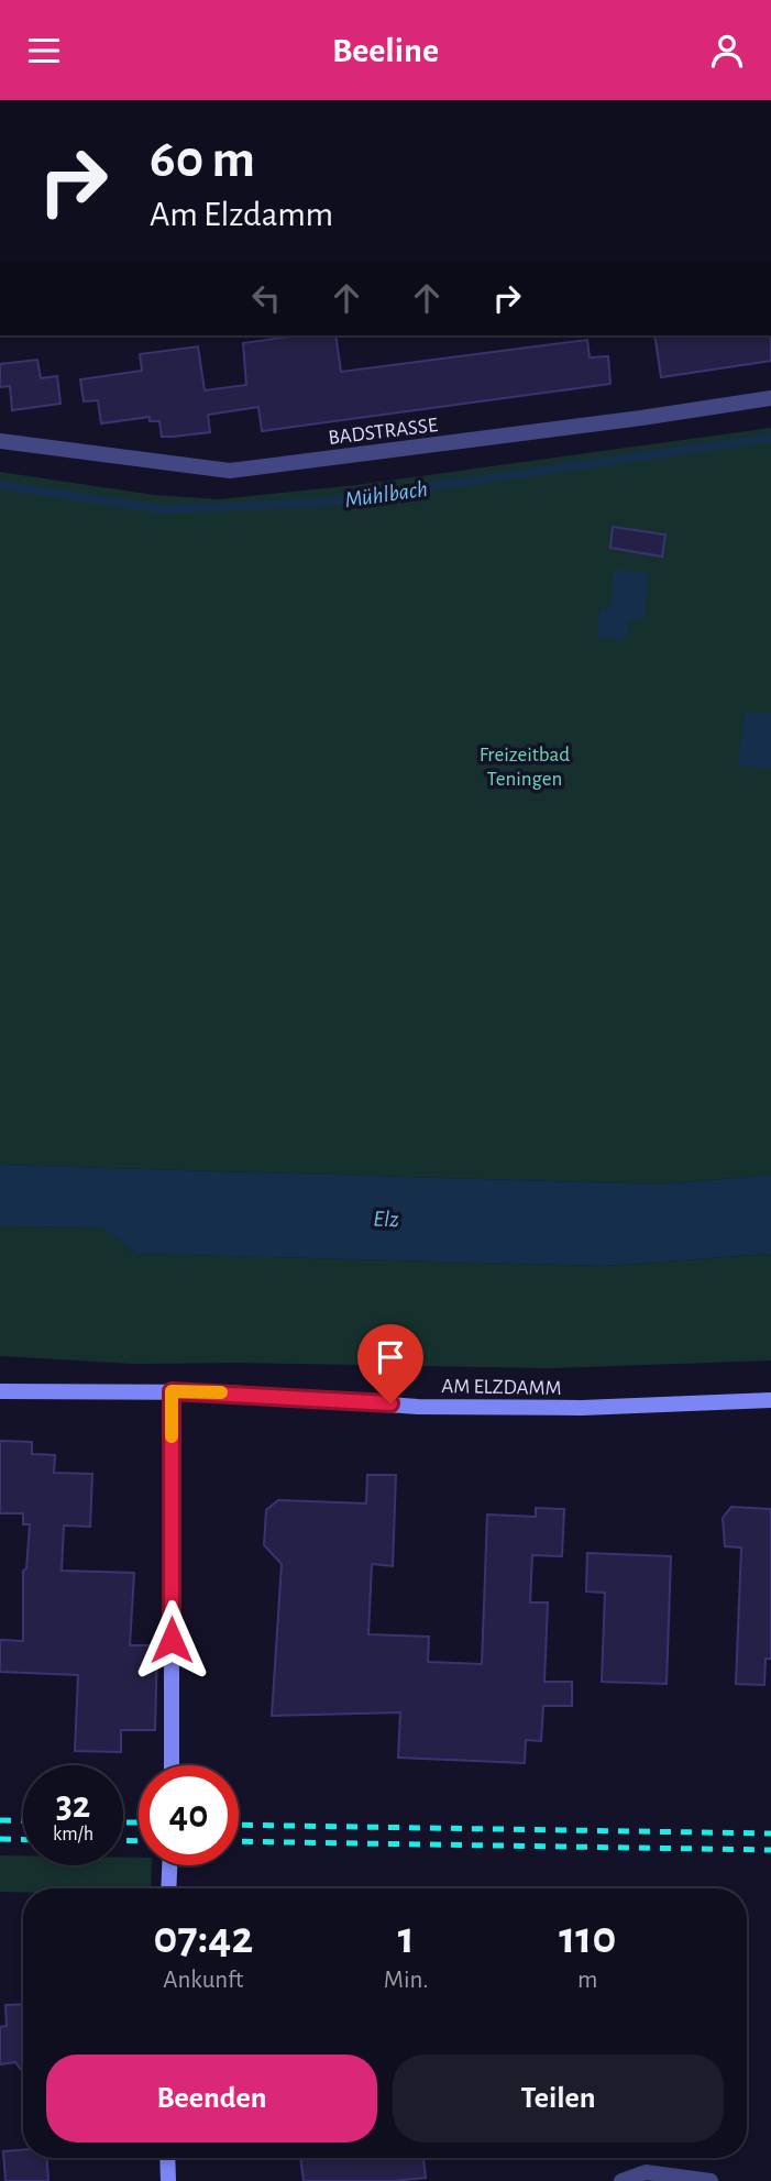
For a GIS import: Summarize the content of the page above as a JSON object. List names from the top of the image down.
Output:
{
  "streets": {
    "street": ["BADSTRASSE", "AM ELZDAMM"]
  },
  "water": ["Mühlbach", "Elz"],
  "parks": ["Freizeitbad Teningen"],
  "page": {
    "header": "Beeline",
    "turn": ["60 m", "Am Elzdamm"],
    "speed": "32 km/h",
    "limit": "40",
    "eta": [
      "07:42",
      "Ankunft",
      "1",
      "Min.",
      "110",
      "m"
    ],
    "buttons": ["Beenden", "Teilen"]
  }
}
